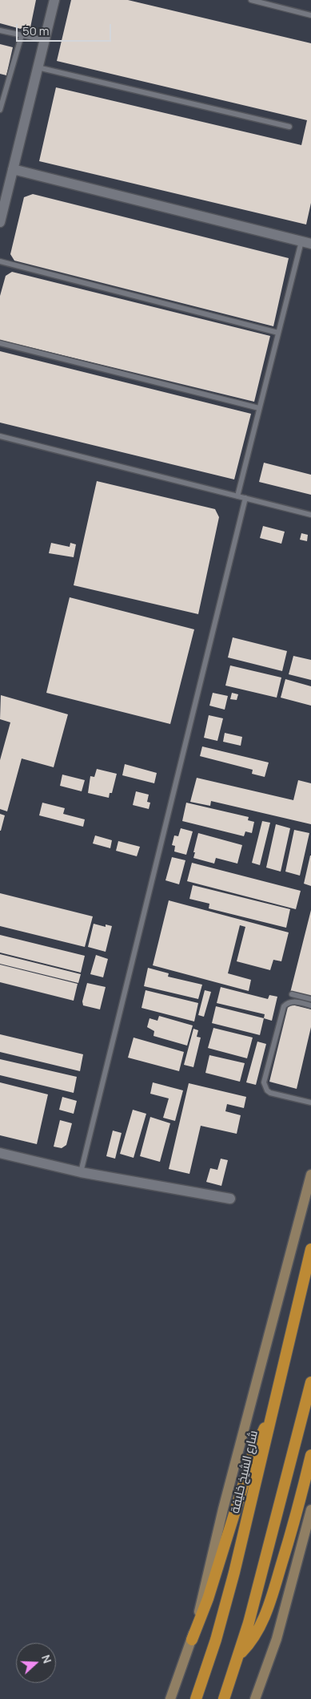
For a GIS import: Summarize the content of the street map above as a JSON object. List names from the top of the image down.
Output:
{
  "streets": {
    "highway": ["شارع الشيخ خليفة"]
  },
  "scale_bar": "50 m",
  "north": "right"
}
